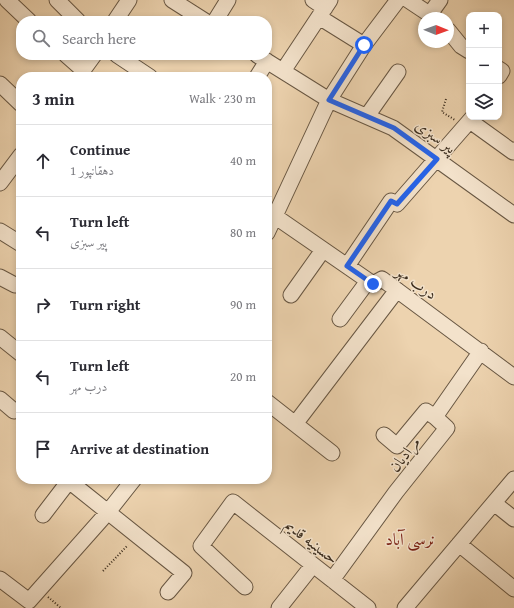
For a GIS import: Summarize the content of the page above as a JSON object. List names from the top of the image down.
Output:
{
  "streets": {
    "street": [
      "پیر سبزی",
      "درب مهر",
      "مرادیان",
      "حسینیه قدیم"
    ]
  },
  "crossings": [
    ["مرادیان", "حسینیه قدیم"]
  ],
  "districts": ["نرسی آباد"],
  "north": "right",
  "page": {
    "map_buttons": ["+", "−"],
    "search": "Search here",
    "heading": ["3 min", "Walk · 230 m"],
    "list": [
      ["Continue", "دهقانپور 1", "40 m"],
      ["Turn left", "پیر سبزی", "80 m"],
      ["Turn right", "90 m"],
      ["Turn left", "درب مهر", "20 m"],
      "Arrive at destination"
    ]
  }
}
